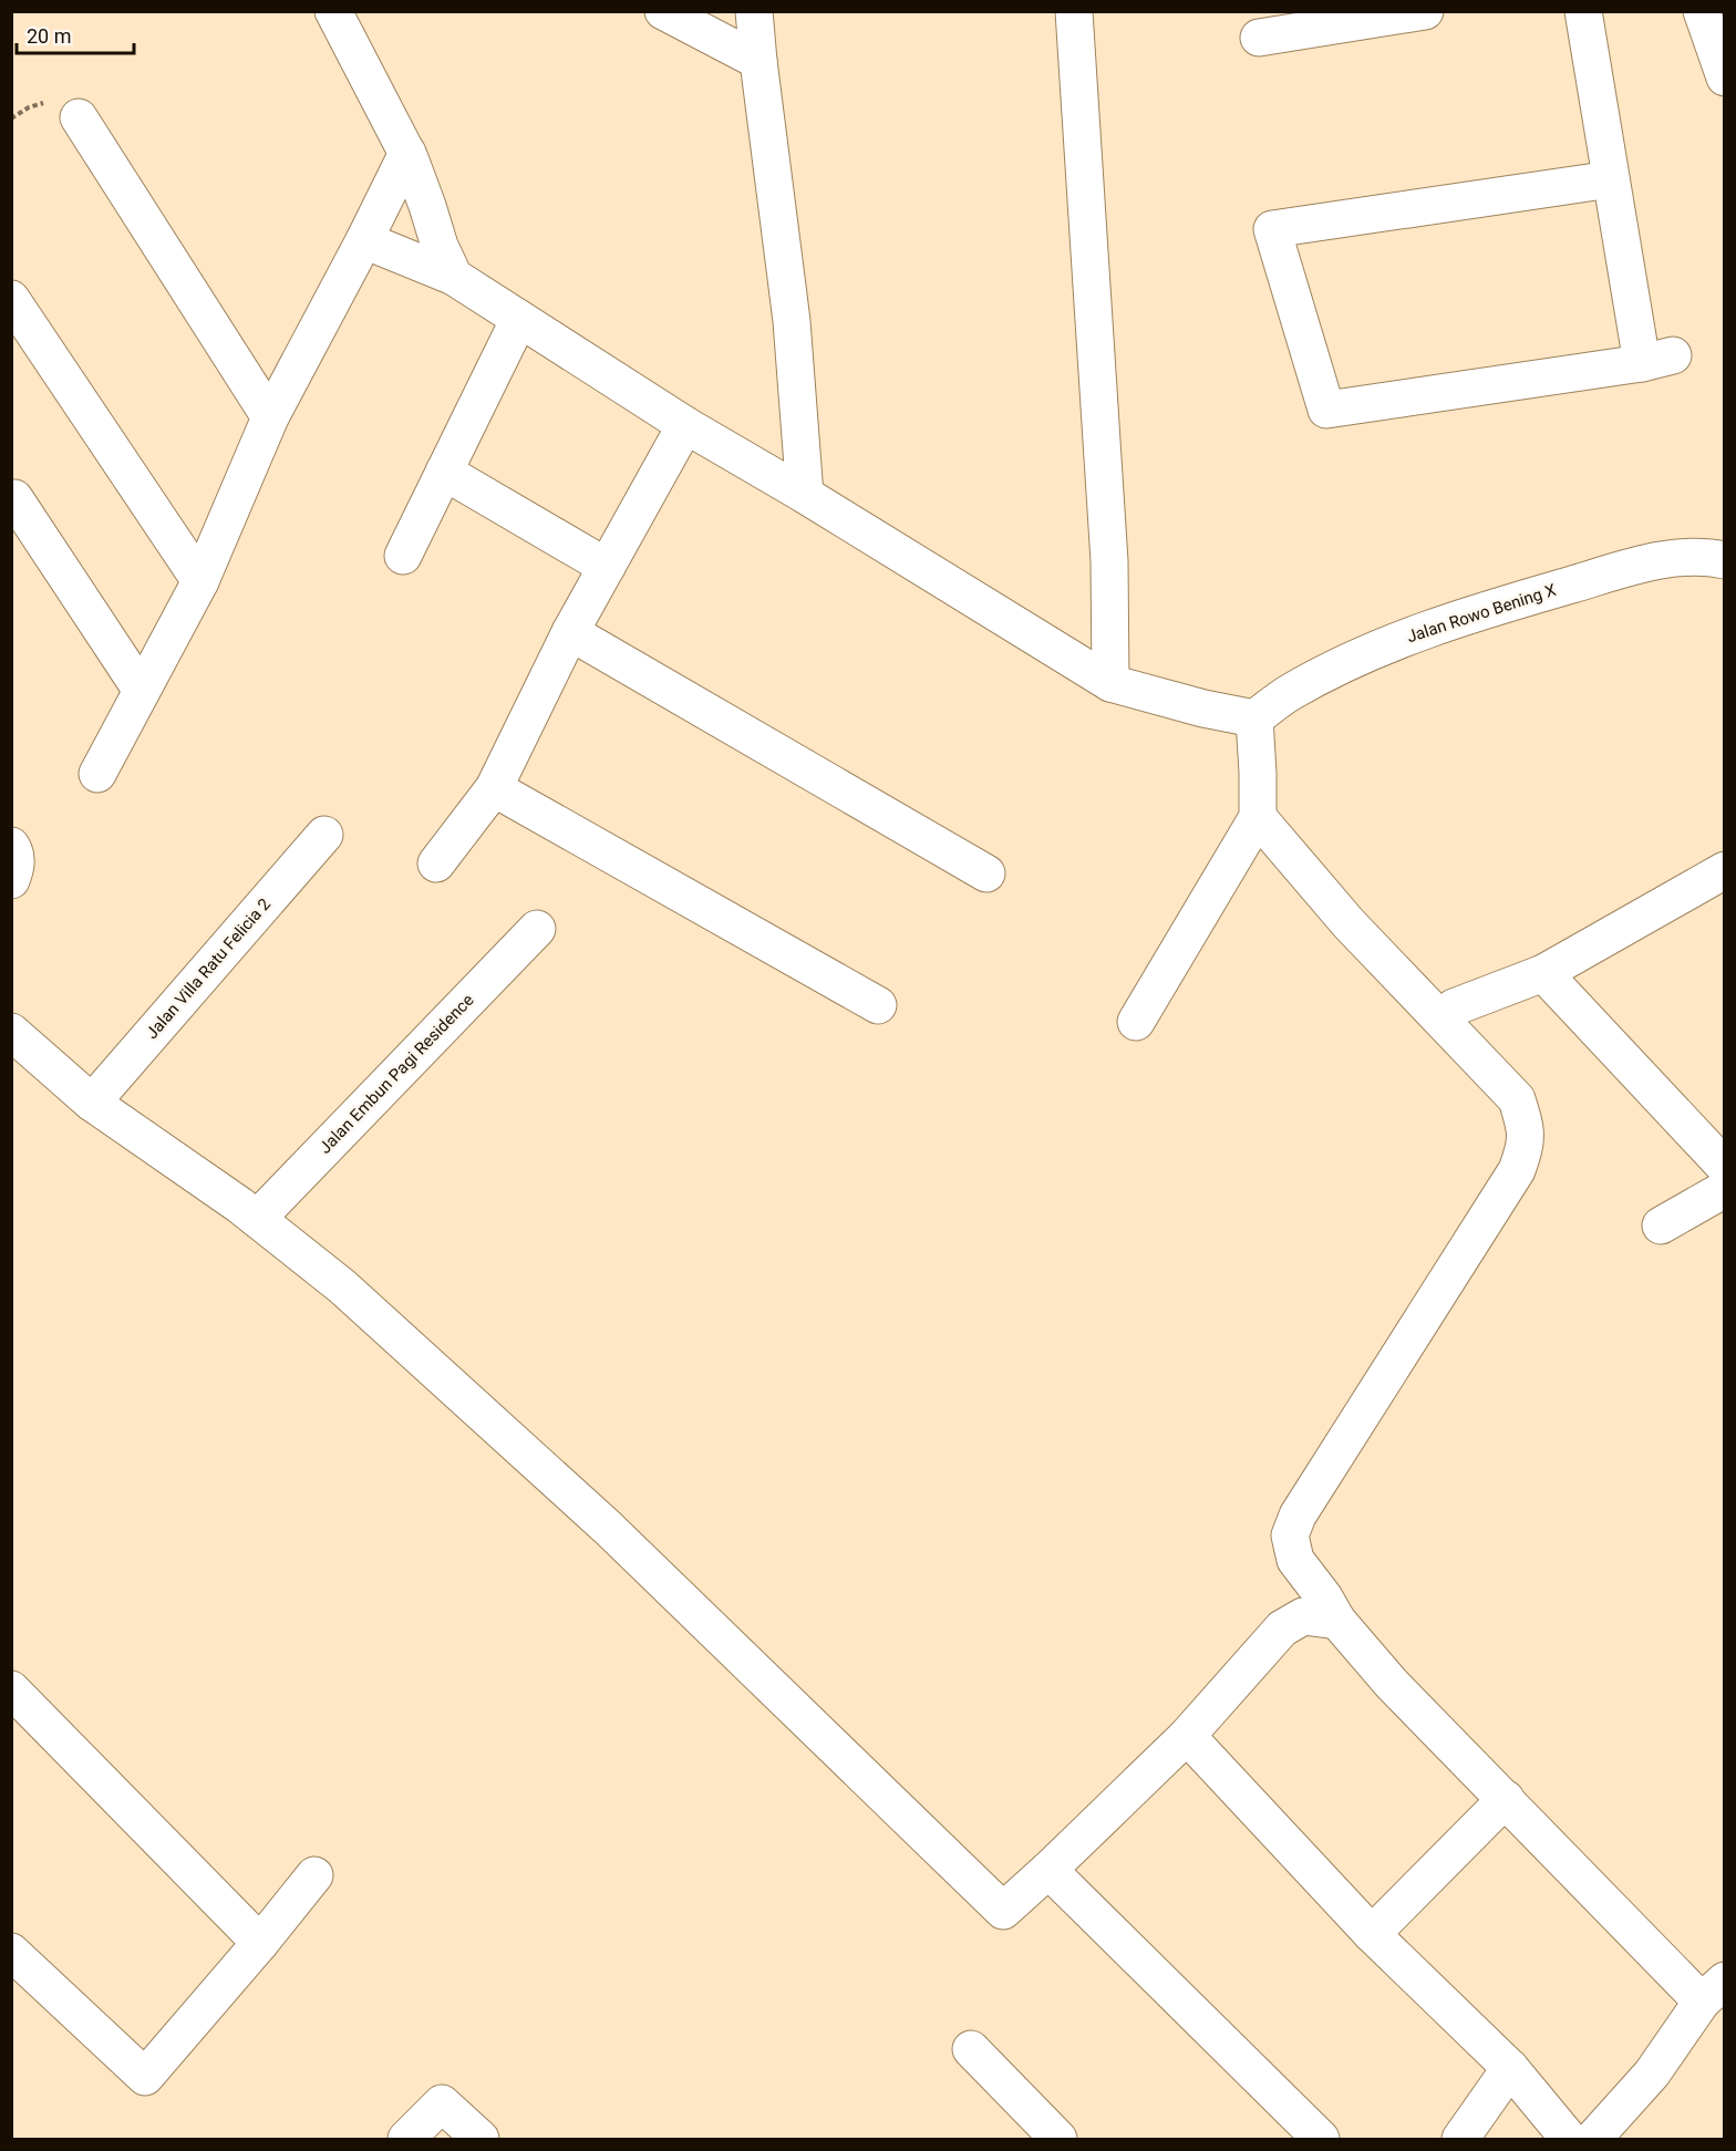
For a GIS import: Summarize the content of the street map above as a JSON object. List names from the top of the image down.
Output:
{
  "streets": {
    "street": ["Jalan Rowo Bening X", "Jalan Villa Ratu Felicia 2", "Jalan Embun Pagi Residence"]
  },
  "scale_bar": "20 m"
}
